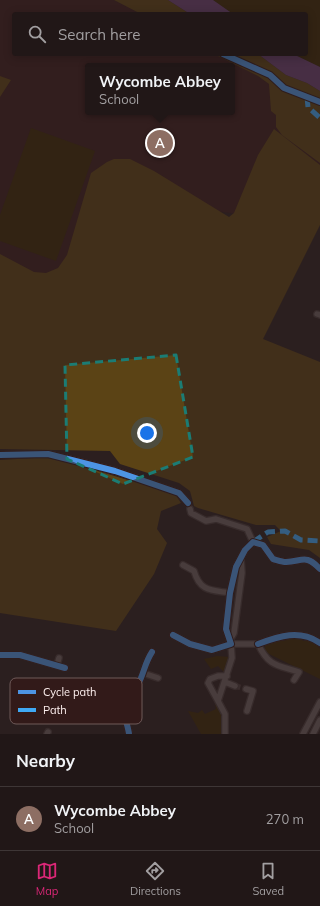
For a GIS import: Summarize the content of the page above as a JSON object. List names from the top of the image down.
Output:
{
  "legend": ["Cycle path", "Path"],
  "page": {
    "search": "Search here",
    "popup": ["Wycombe Abbey", "School"],
    "pins": "A",
    "heading": "Nearby",
    "list": [
      {
        "mark": "A",
        "name": "Wycombe Abbey",
        "note": "School",
        "value": "270 m"
      }
    ],
    "nav": ["Map", "Directions", "Saved"]
  }
}
